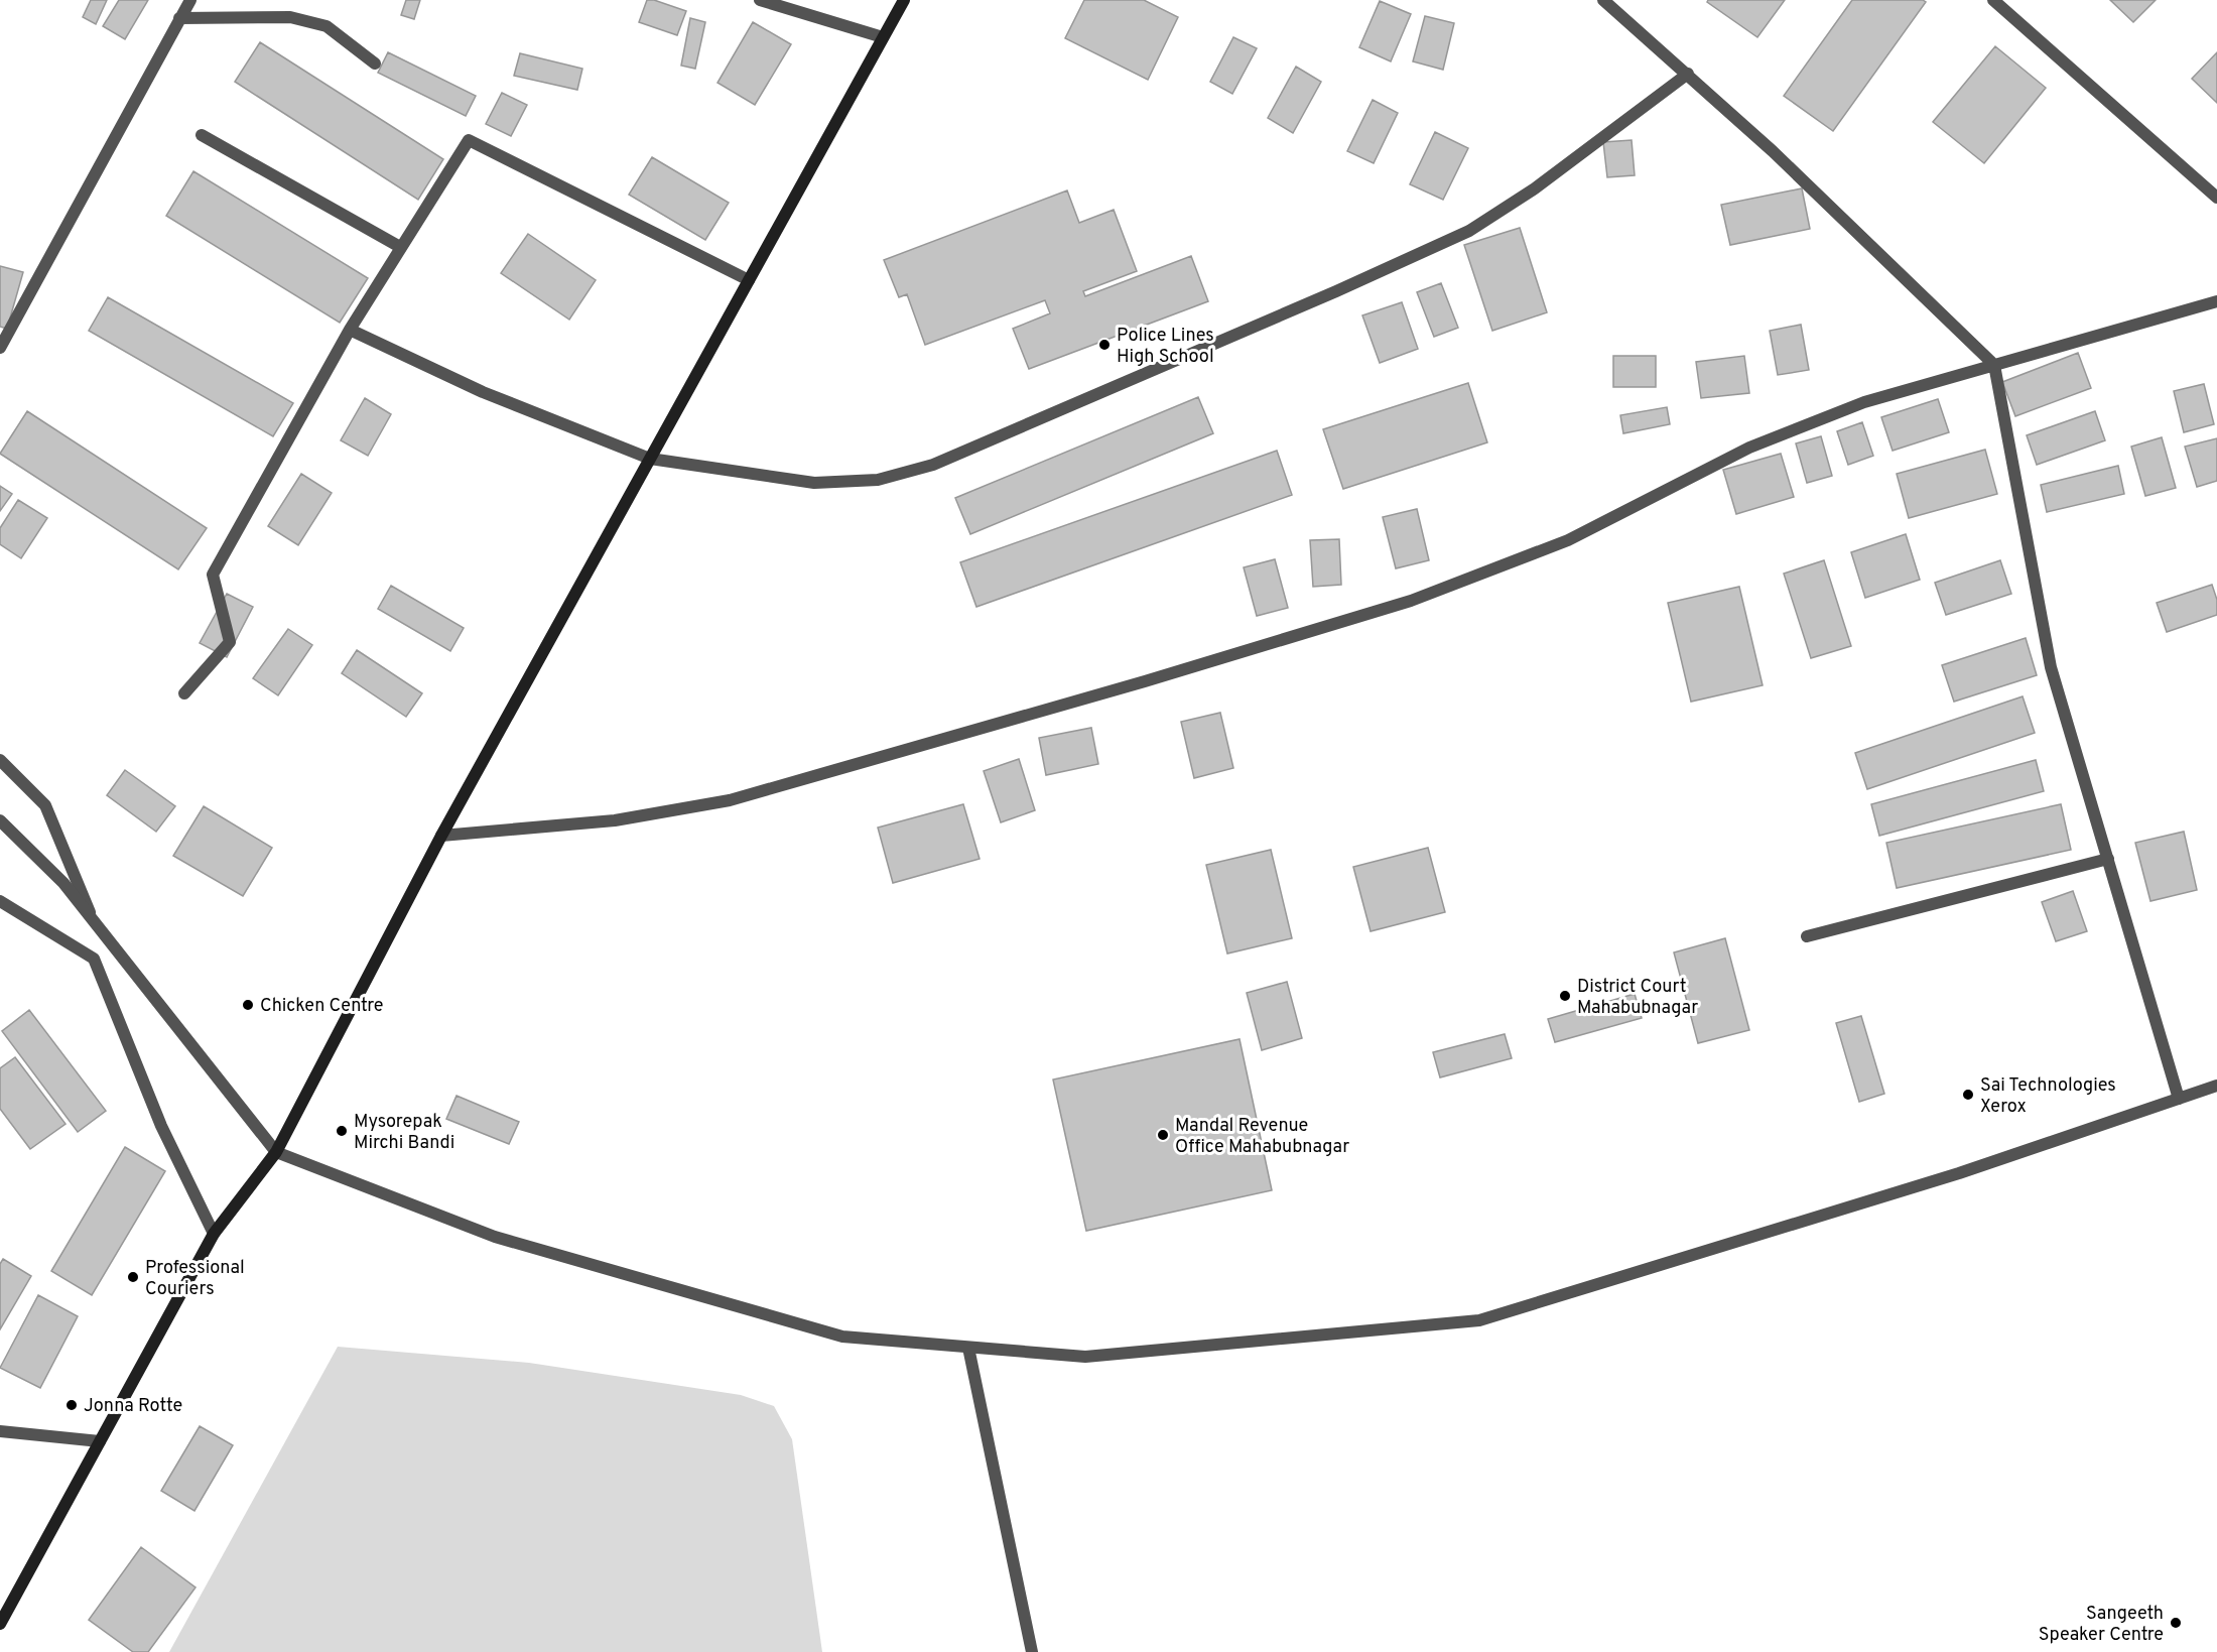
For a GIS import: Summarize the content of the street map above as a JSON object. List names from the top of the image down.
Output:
{
  "places": [
    "Police Lines High School",
    "District Court Mahabubnagar",
    "Chicken Centre",
    "Sai Technologies Xerox",
    "Mysorepak Mirchi Bandi",
    "Mandal Revenue Office Mahabubnagar",
    "Professional Couriers",
    "Jonna Rotte",
    "Sangeeth Speaker Centre"
  ]
}
